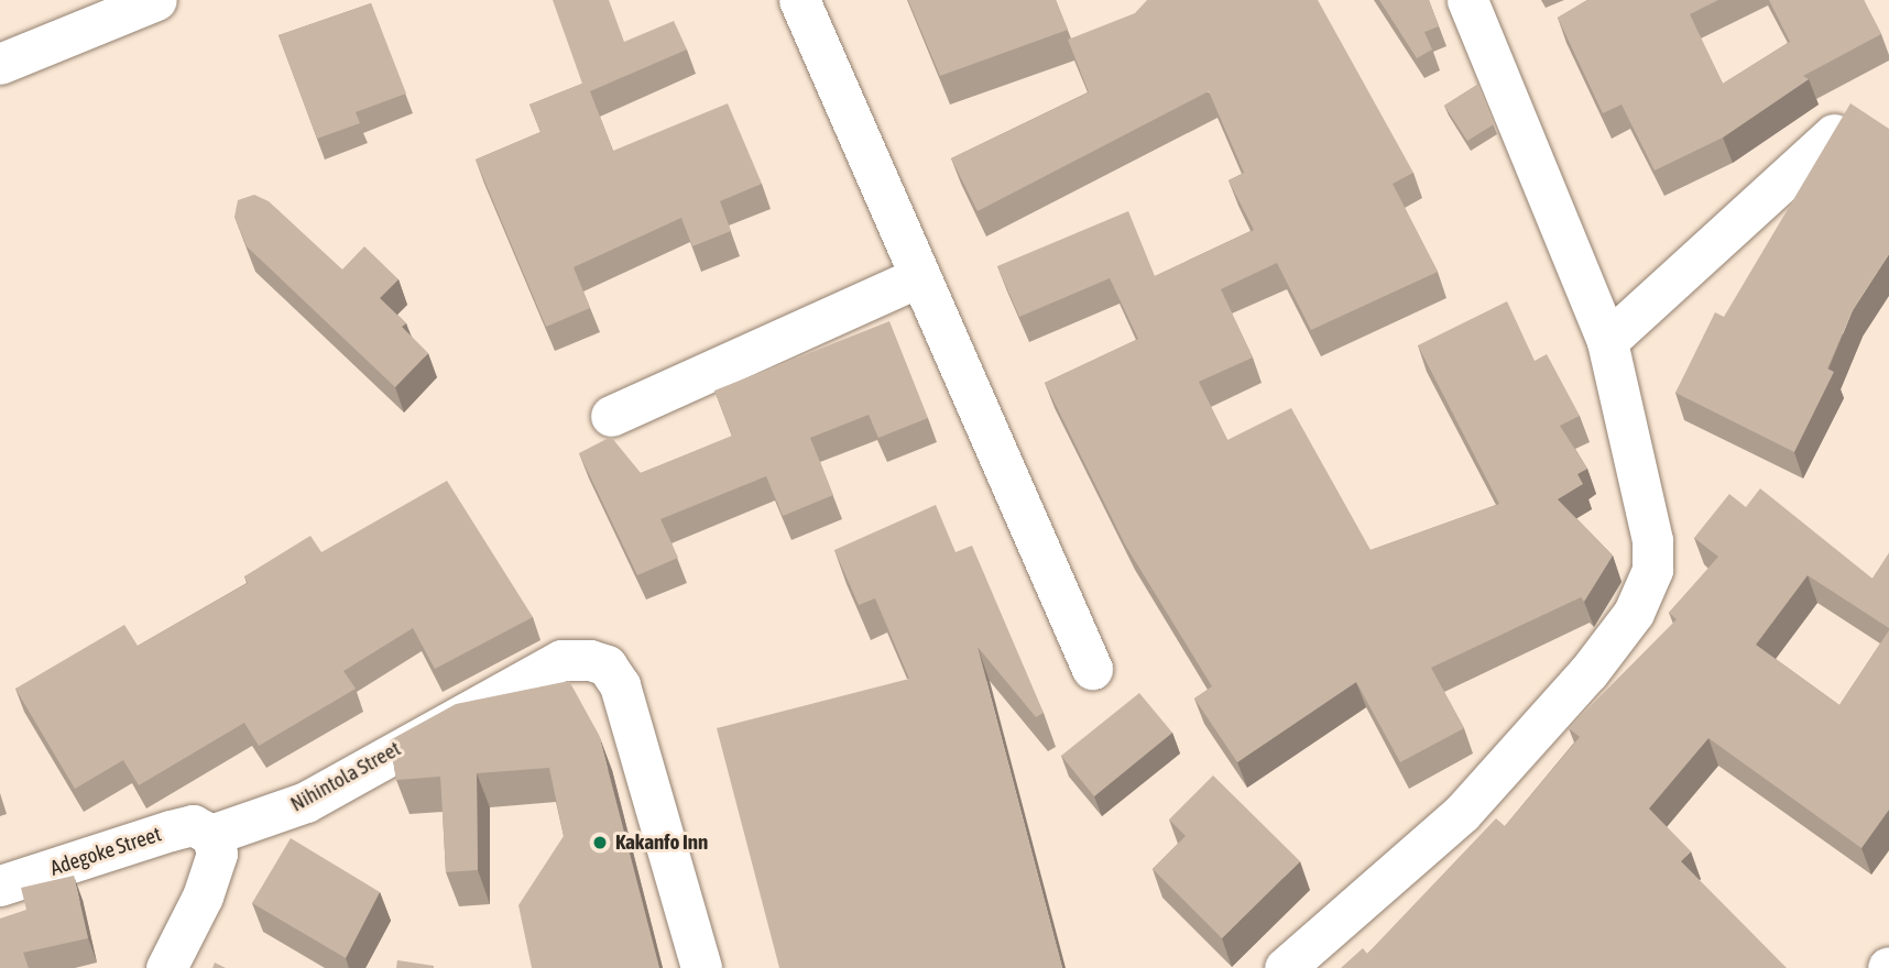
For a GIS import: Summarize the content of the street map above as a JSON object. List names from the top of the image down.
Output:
{
  "streets": {
    "street": ["Nihintola Street", "Adegoke Street"]
  },
  "crossings": [
    ["Nihintola Street", "Adegoke Street"]
  ],
  "places": ["Kakanfo Inn"]
}
